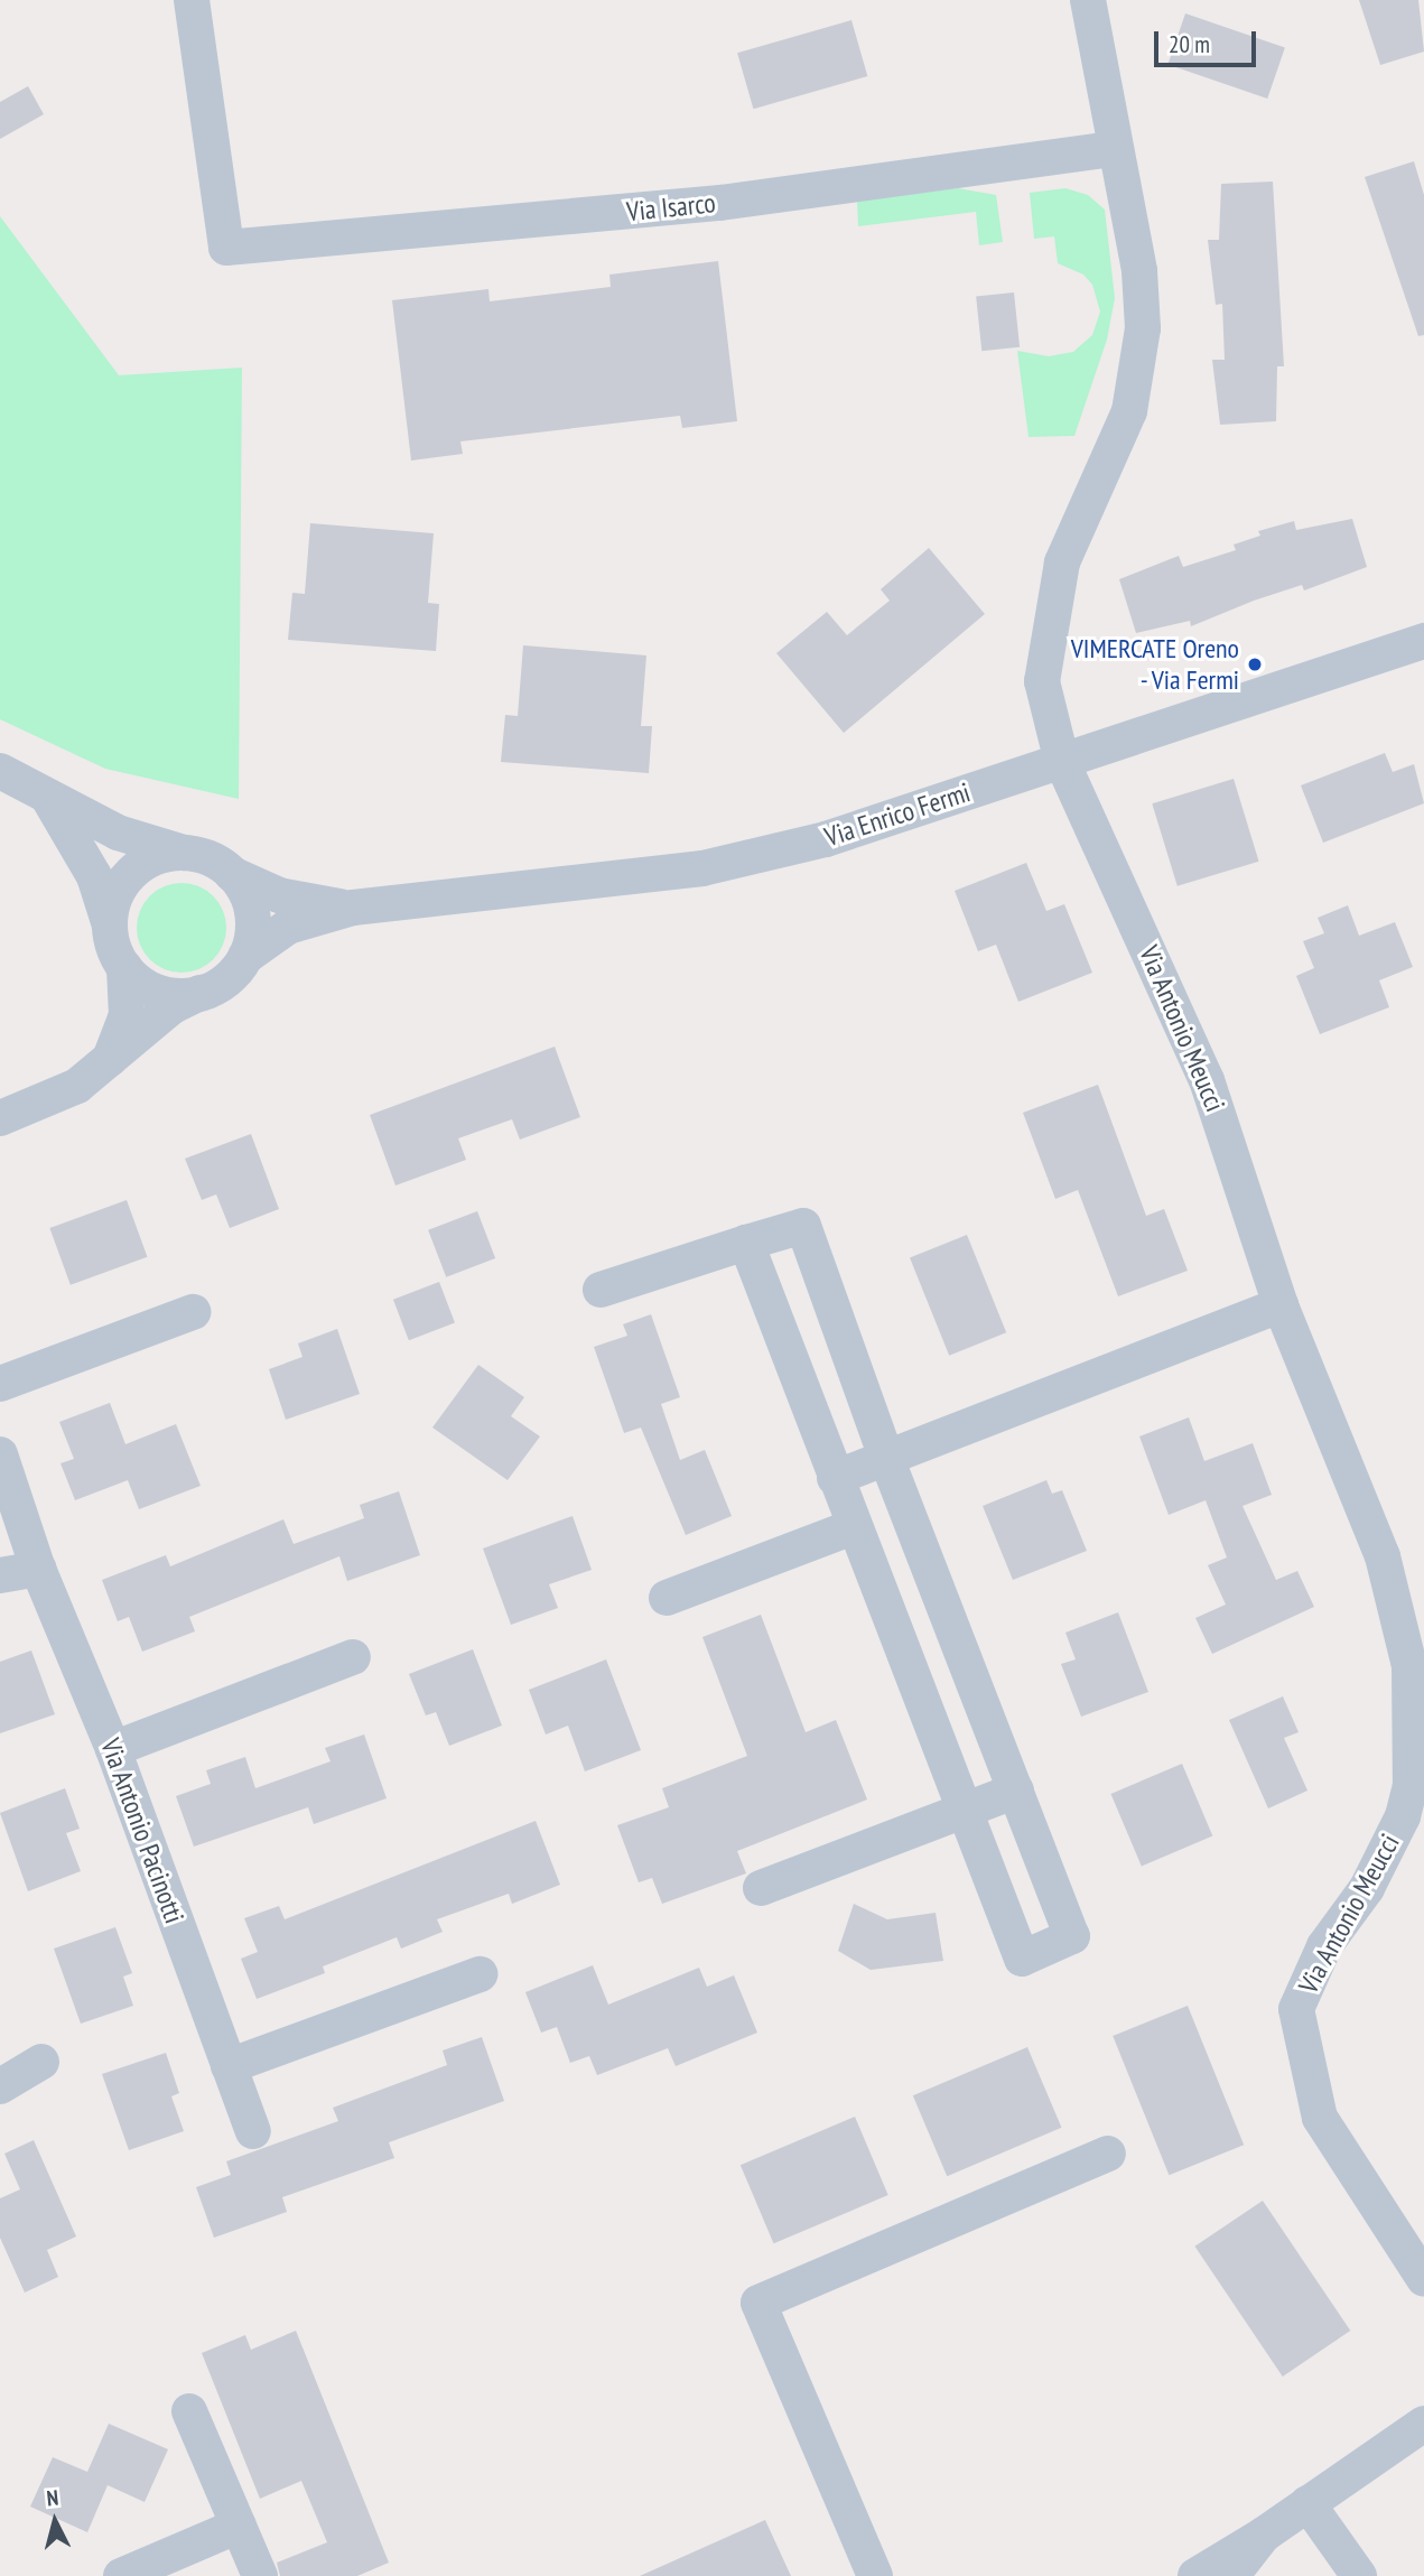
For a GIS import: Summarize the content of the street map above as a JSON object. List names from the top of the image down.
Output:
{
  "streets": {
    "street": [
      "Via Isarco",
      "Via Enrico Fermi",
      "Via Antonio Meucci",
      "Via Antonio Pacinotti"
    ]
  },
  "crossings": [
    ["Via Enrico Fermi", "Via Antonio Meucci"]
  ],
  "places": ["VIMERCATE Oreno - Via Fermi"],
  "scale_bar": "20 m",
  "north": "top"
}
